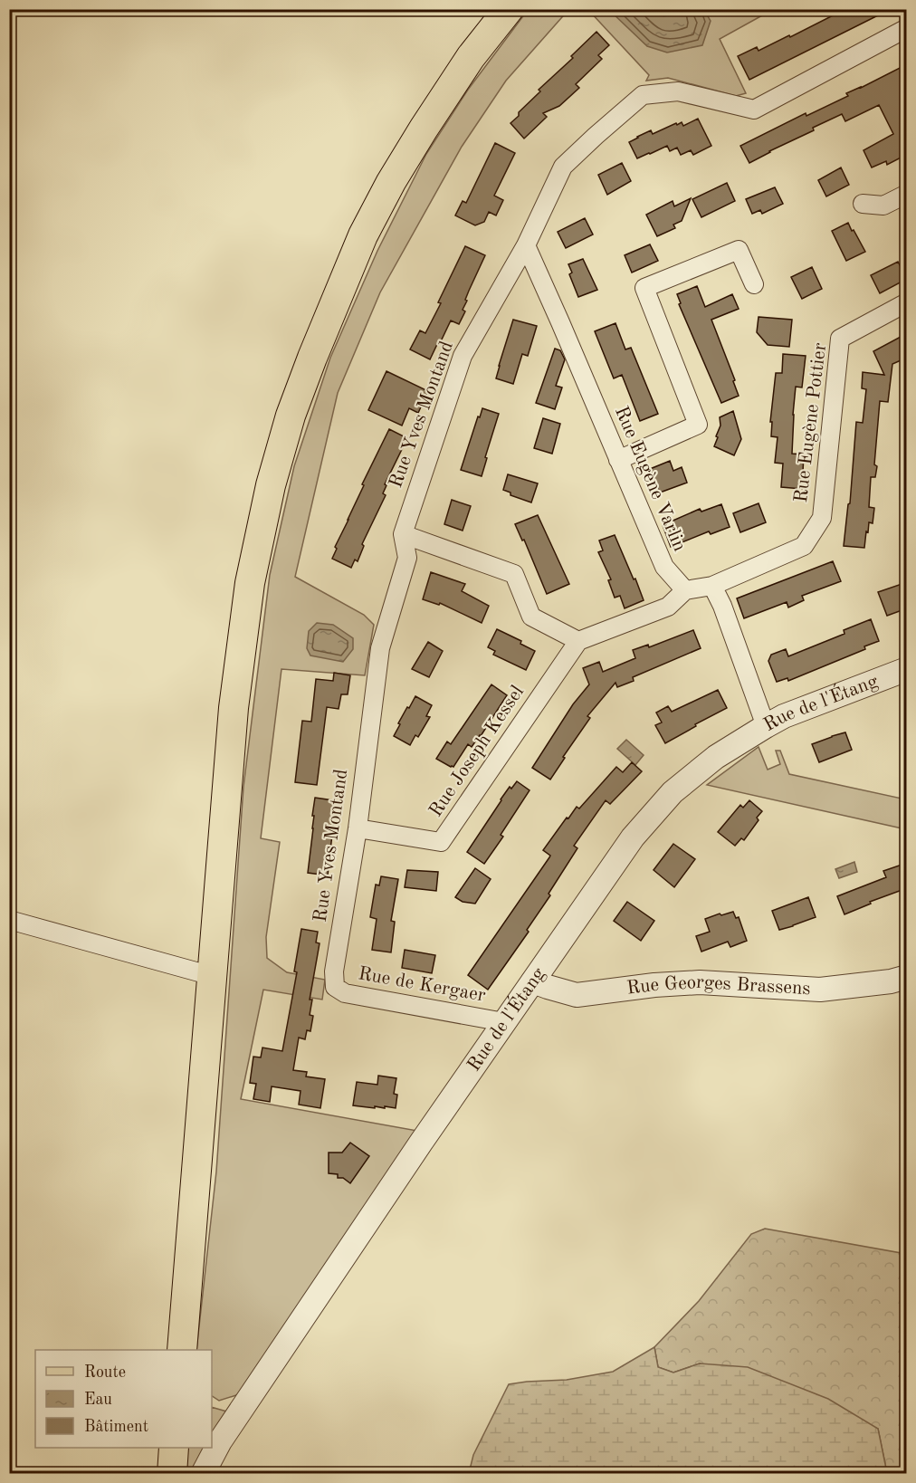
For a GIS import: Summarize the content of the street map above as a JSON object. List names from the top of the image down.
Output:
{
  "streets": {
    "street": [
      "Rue Yves Montand",
      "Rue Eugène Pottier",
      "Rue Eugène Varlin",
      "Rue de l'Étang",
      "Rue Joseph Kessel",
      "Rue de Kergaer",
      "Rue Georges Brassens"
    ]
  },
  "crossings": [
    ["Rue Yves Montand", "Rue Eugène Varlin"],
    ["Rue Yves Montand", "Rue Joseph Kessel"],
    ["Rue Yves Montand", "Rue de Kergaer"],
    ["Rue de l'Étang", "Rue de Kergaer"],
    ["Rue de l'Étang", "Rue Georges Brassens"]
  ],
  "legend": ["Route", "Eau", "Bâtiment"]
}
